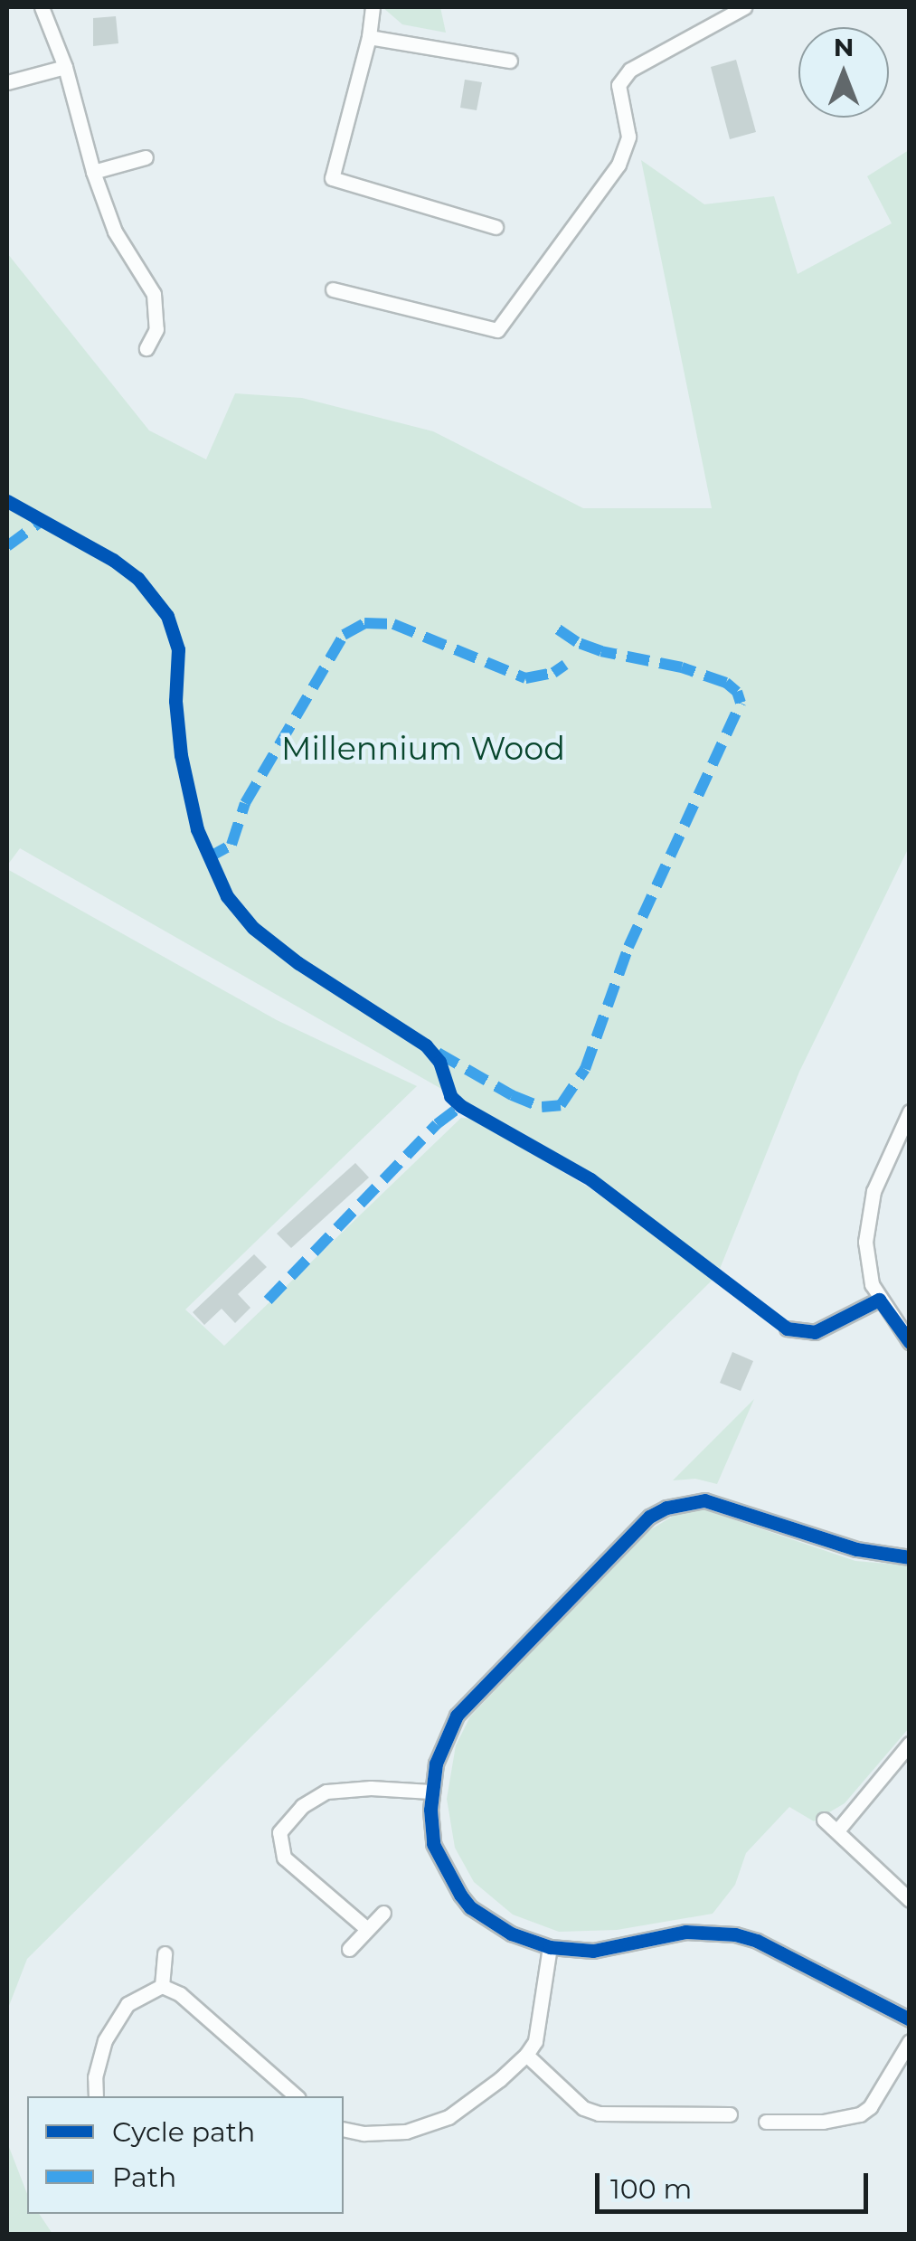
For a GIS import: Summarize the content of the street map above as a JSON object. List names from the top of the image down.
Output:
{
  "parks": ["Millennium Wood"],
  "legend": ["Cycle path", "Path"],
  "scale_bar": "100 m",
  "north": "top"
}
